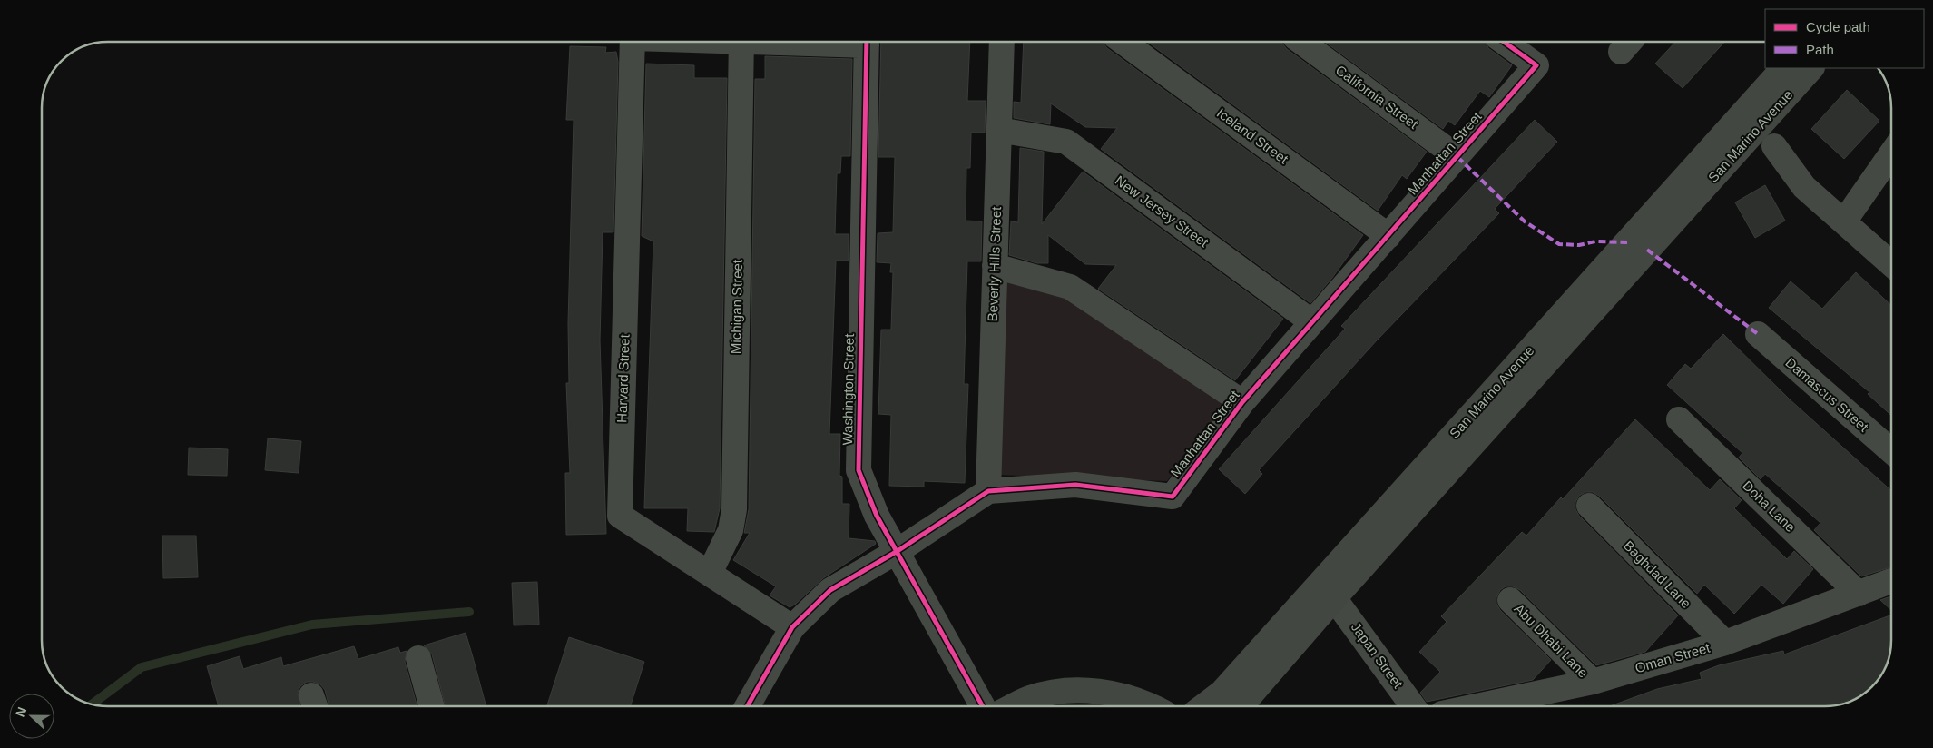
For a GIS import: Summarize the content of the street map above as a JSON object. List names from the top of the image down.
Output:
{
  "streets": {
    "main road": ["San Marino Avenue"],
    "street": [
      "California Street",
      "Iceland Street",
      "Manhattan Street",
      "New Jersey Street",
      "Beverly Hills Street",
      "Michigan Street",
      "Harvard Street",
      "Washington Street",
      "Damascus Street",
      "Doha Lane",
      "Baghdad Lane",
      "Abu Dhabi Lane",
      "Japan Street",
      "Oman Street"
    ]
  },
  "crossings": [
    ["California Street", "Manhattan Street"],
    ["Iceland Street", "Manhattan Street"],
    ["San Marino Avenue", "Japan Street"],
    ["Manhattan Street", "New Jersey Street"],
    ["Manhattan Street", "Beverly Hills Street"],
    ["Manhattan Street", "Harvard Street"],
    ["Manhattan Street", "Washington Street"],
    ["New Jersey Street", "Beverly Hills Street"],
    ["Michigan Street", "Harvard Street"],
    ["Doha Lane", "Oman Street"],
    ["Baghdad Lane", "Oman Street"],
    ["Abu Dhabi Lane", "Oman Street"]
  ],
  "legend": ["Cycle path", "Path"],
  "north": "left"
}
